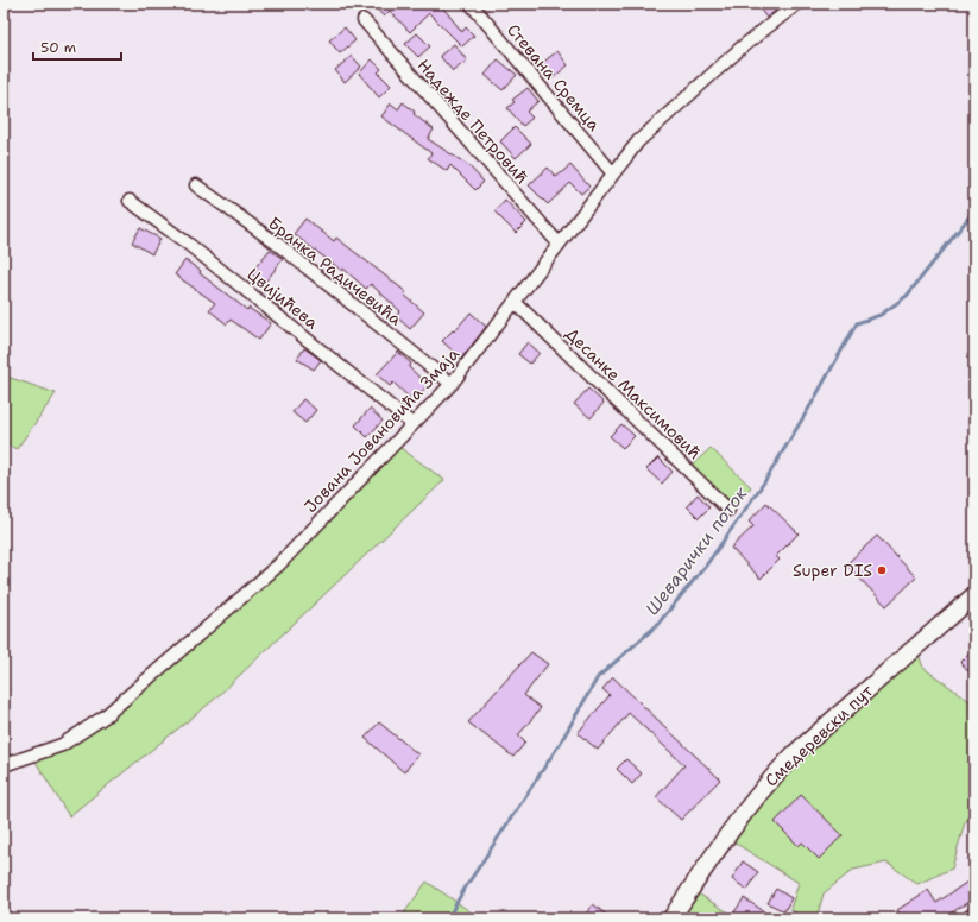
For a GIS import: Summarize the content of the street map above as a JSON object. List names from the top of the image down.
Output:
{
  "streets": {
    "main road": ["Смедеревски пут"],
    "street": [
      "Стевана Сремца",
      "Надежде Петровић",
      "Бранка Радичевића",
      "Цвијићева",
      "Десанке Максимовић",
      "Јована Јовановића Змаја"
    ]
  },
  "crossings": [
    ["Стевана Сремца", "Јована Јовановића Змаја"],
    ["Надежде Петровић", "Јована Јовановића Змаја"],
    ["Бранка Радичевића", "Јована Јовановића Змаја"],
    ["Цвијићева", "Јована Јовановића Змаја"],
    ["Десанке Максимовић", "Јована Јовановића Змаја"]
  ],
  "water": ["Шеварички поток"],
  "places": ["Super DIS"],
  "scale_bar": "50 m"
}
